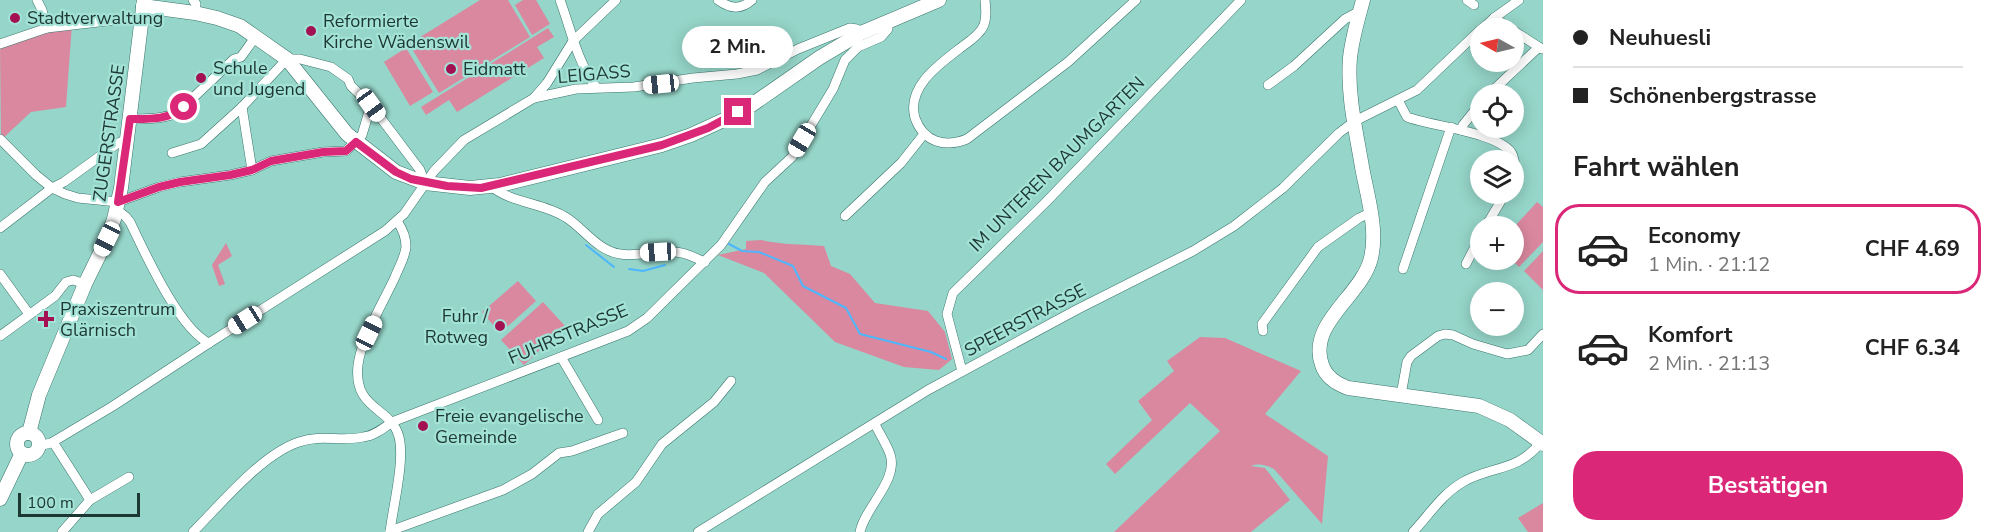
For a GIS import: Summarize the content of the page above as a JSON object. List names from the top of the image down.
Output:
{
  "streets": {
    "street": [
      "LEIGASS",
      "ZUGERSTRASSE",
      "IM UNTEREN BAUMGARTEN",
      "SPEERSTRASSE",
      "FUHRSTRASSE"
    ]
  },
  "crossings": [
    ["IM UNTEREN BAUMGARTEN", "SPEERSTRASSE"]
  ],
  "places": {
    "other": [
      "Stadtverwaltung",
      "Reformierte Kirche Wädenswil",
      "Eidmatt",
      "Schule und Jugend",
      "Fuhr / Rotweg",
      "Freie evangelische Gemeinde"
    ],
    "health": ["Praxiszentrum Glärnisch"]
  },
  "scale_bar": "100 m",
  "north": "left",
  "page": {
    "banner": ["Neuhuesli", "Schönenbergstrasse"],
    "map_buttons": ["+", "−"],
    "bubble": "2 Min.",
    "heading": "Fahrt wählen",
    "list": [
      {
        "name": "Economy",
        "note": "1 Min. · 21:12",
        "value": "CHF 4.69"
      },
      {
        "name": "Komfort",
        "note": "2 Min. · 21:13",
        "value": "CHF 6.34"
      }
    ],
    "buttons": "Bestätigen",
    "scale": "100 m"
  }
}
